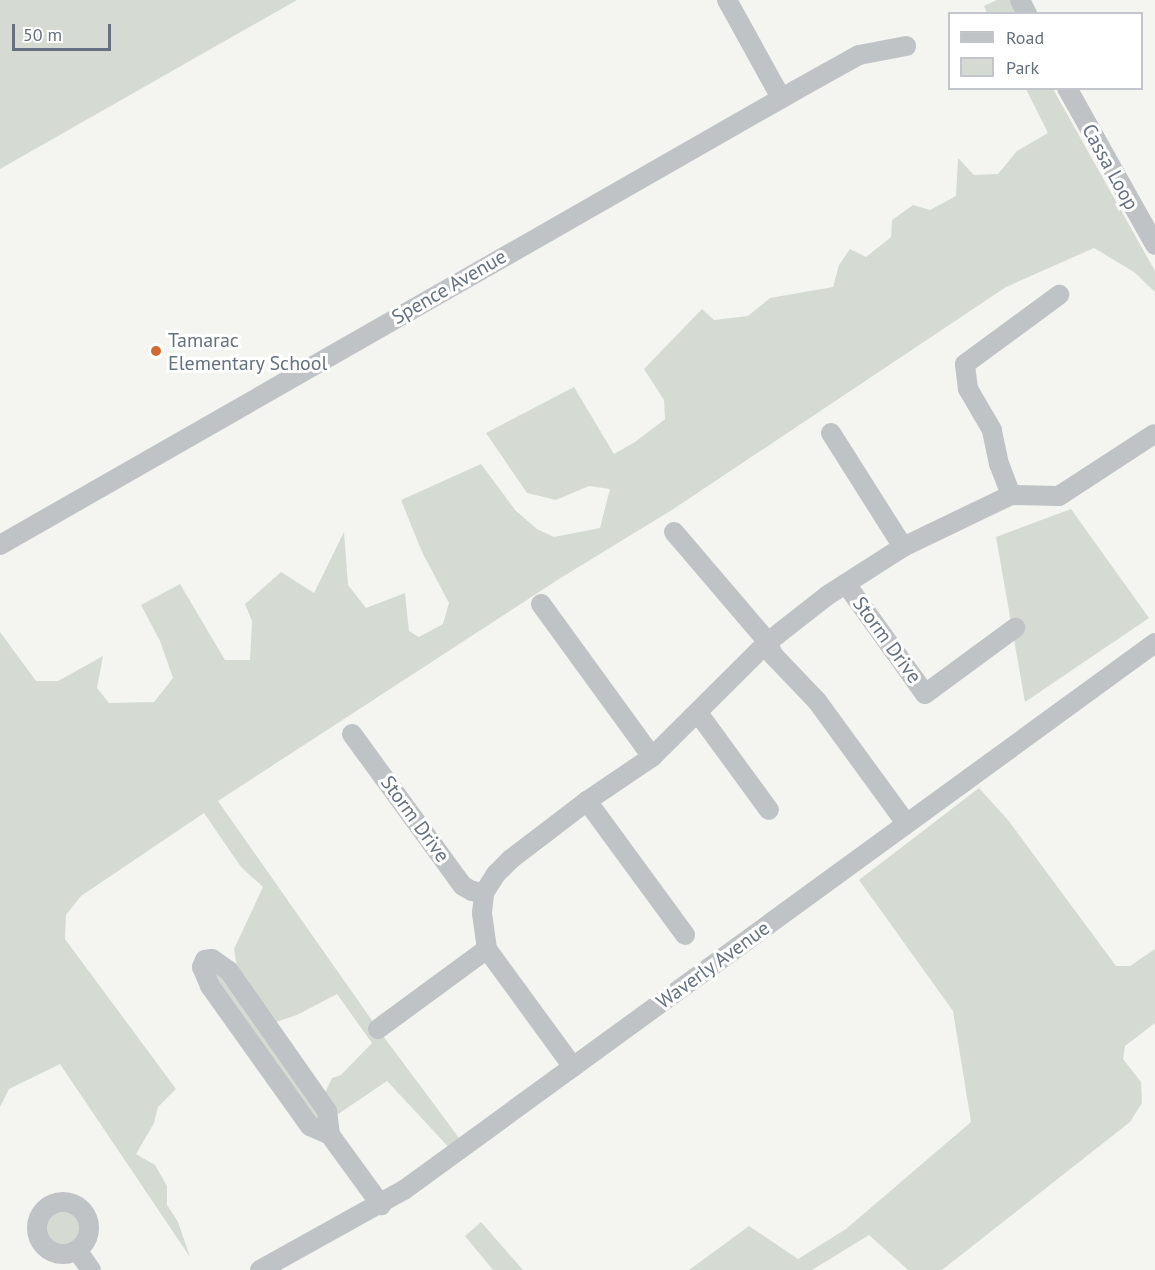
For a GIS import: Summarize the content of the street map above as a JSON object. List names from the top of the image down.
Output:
{
  "streets": {
    "street": [
      "Cassa Loop",
      "Spence Avenue",
      "Storm Drive",
      "Waverly Avenue"
    ]
  },
  "places": ["Tamarac Elementary School"],
  "legend": ["Road", "Park"],
  "scale_bar": "50 m"
}
